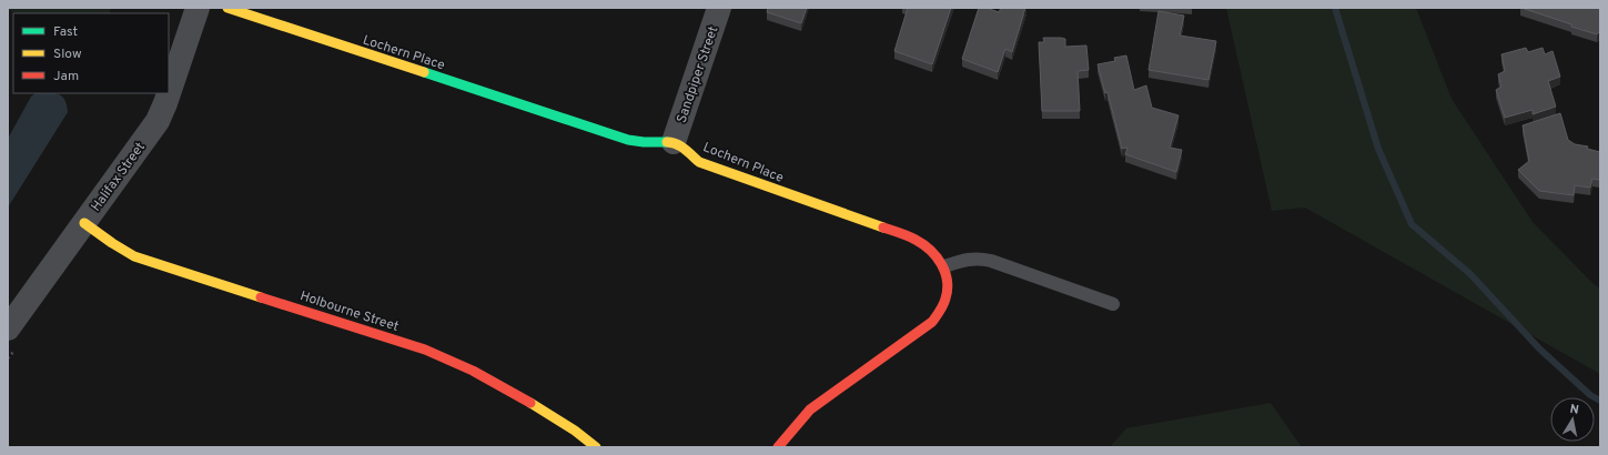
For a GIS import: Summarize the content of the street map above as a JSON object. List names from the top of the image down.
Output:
{
  "streets": {
    "street": [
      "Lochern Place",
      "Sandpiper Street",
      "Halifax Street",
      "Holbourne Street"
    ]
  },
  "crossings": [
    ["Lochern Place", "Sandpiper Street"],
    ["Halifax Street", "Holbourne Street"]
  ],
  "legend": ["Fast", "Slow", "Jam"],
  "north": "top"
}
